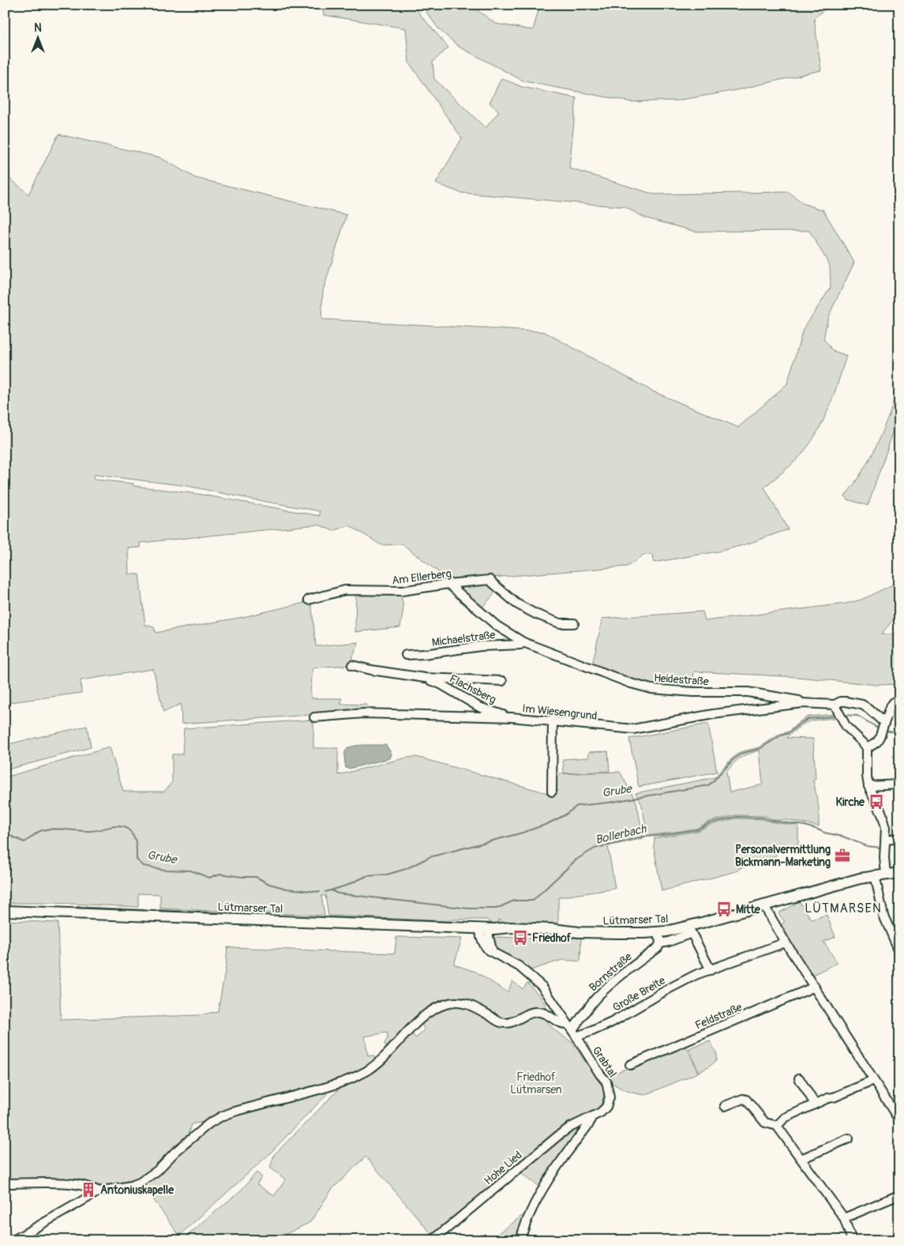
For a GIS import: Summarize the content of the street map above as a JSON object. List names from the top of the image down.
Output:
{
  "streets": {
    "main road": ["Lütmarser Tal"],
    "street": [
      "Am Ellerberg",
      "Michaelstraße",
      "Heidestraße",
      "Flachsberg",
      "Im Wiesengrund",
      "Bornstraße",
      "Große Breite",
      "Feldstraße",
      "Grabtal",
      "Hohe Lied"
    ]
  },
  "crossings": [
    ["Am Ellerberg", "Heidestraße"],
    ["Michaelstraße", "Heidestraße"],
    ["Heidestraße", "Im Wiesengrund"],
    ["Flachsberg", "Im Wiesengrund"],
    ["Lütmarser Tal", "Grabtal"],
    ["Bornstraße", "Große Breite"],
    ["Bornstraße", "Grabtal"],
    ["Große Breite", "Grabtal"],
    ["Grabtal", "Hohe Lied"]
  ],
  "districts": ["LÜTMARSEN"],
  "water": ["Grube", "Bollerbach"],
  "parks": ["Friedhof Lütmarsen"],
  "places": {
    "bus stop": ["Kirche", "Mitte", "Friedhof"],
    "office": ["Personalvermittlung Bickmann-Marketing"],
    "building": ["Antoniuskapelle"]
  },
  "north": "top"
}
